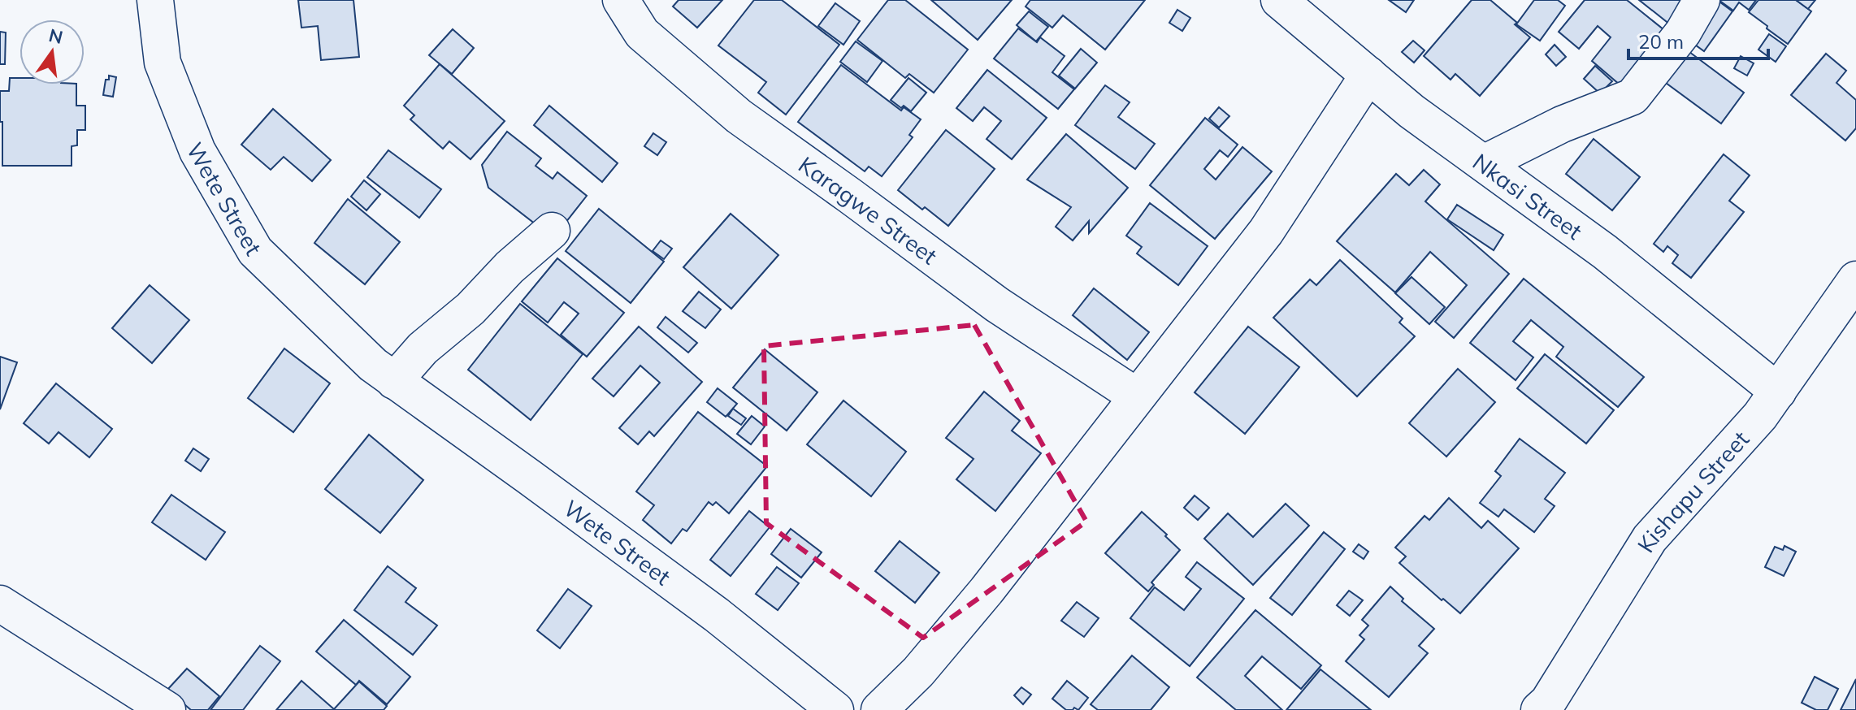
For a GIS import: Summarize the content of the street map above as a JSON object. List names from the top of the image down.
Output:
{
  "streets": {
    "street": [
      "Nkasi Street",
      "Wete Street",
      "Karagwe Street",
      "Kishapu Street"
    ]
  },
  "crossings": [
    ["Nkasi Street", "Kishapu Street"]
  ],
  "scale_bar": "20 m",
  "north": "top"
}
